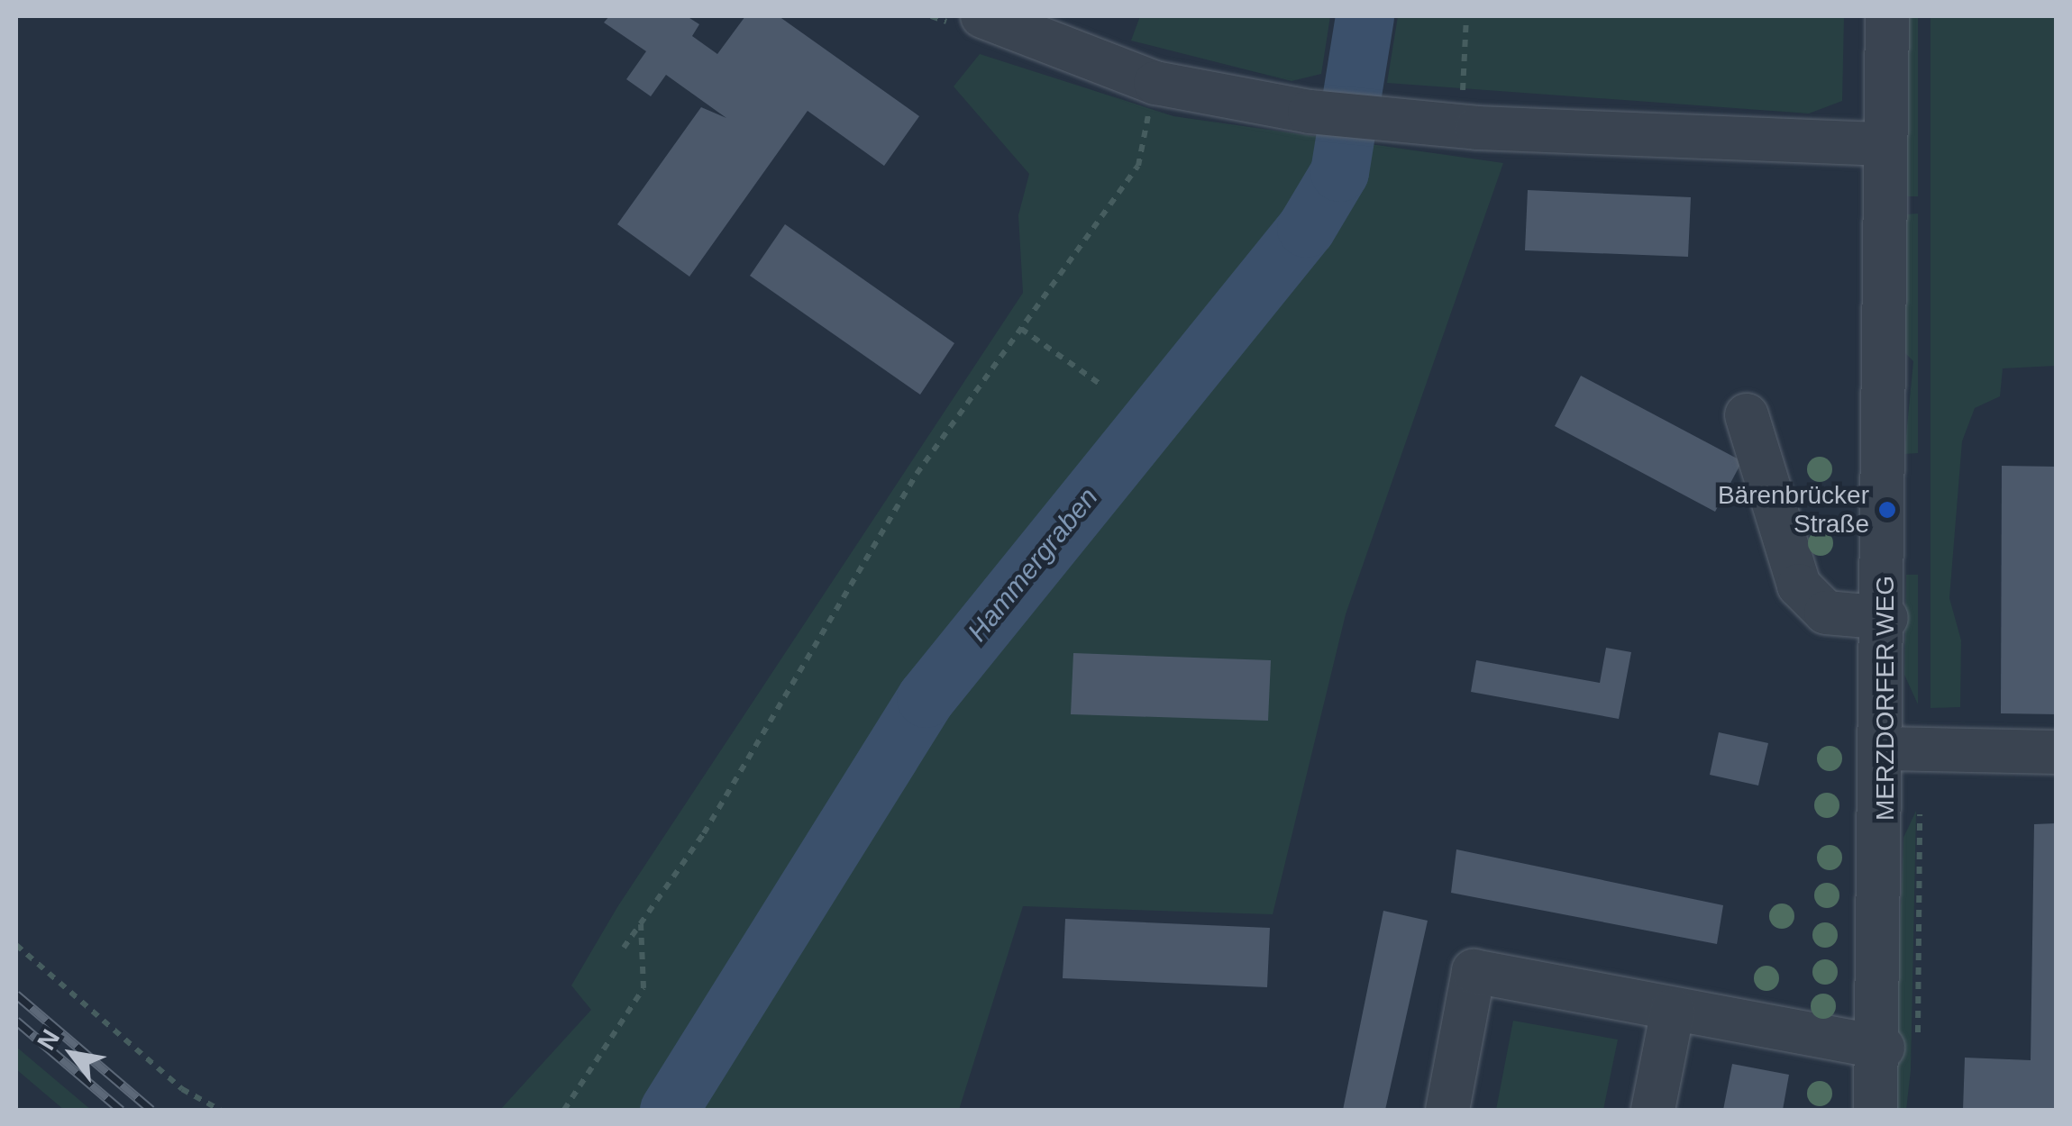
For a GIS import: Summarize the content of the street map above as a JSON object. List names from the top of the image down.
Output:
{
  "streets": {
    "street": ["MERZDORFER WEG"]
  },
  "water": ["Hammergraben"],
  "places": ["Bärenbrücker Straße"],
  "north": "top left"
}
